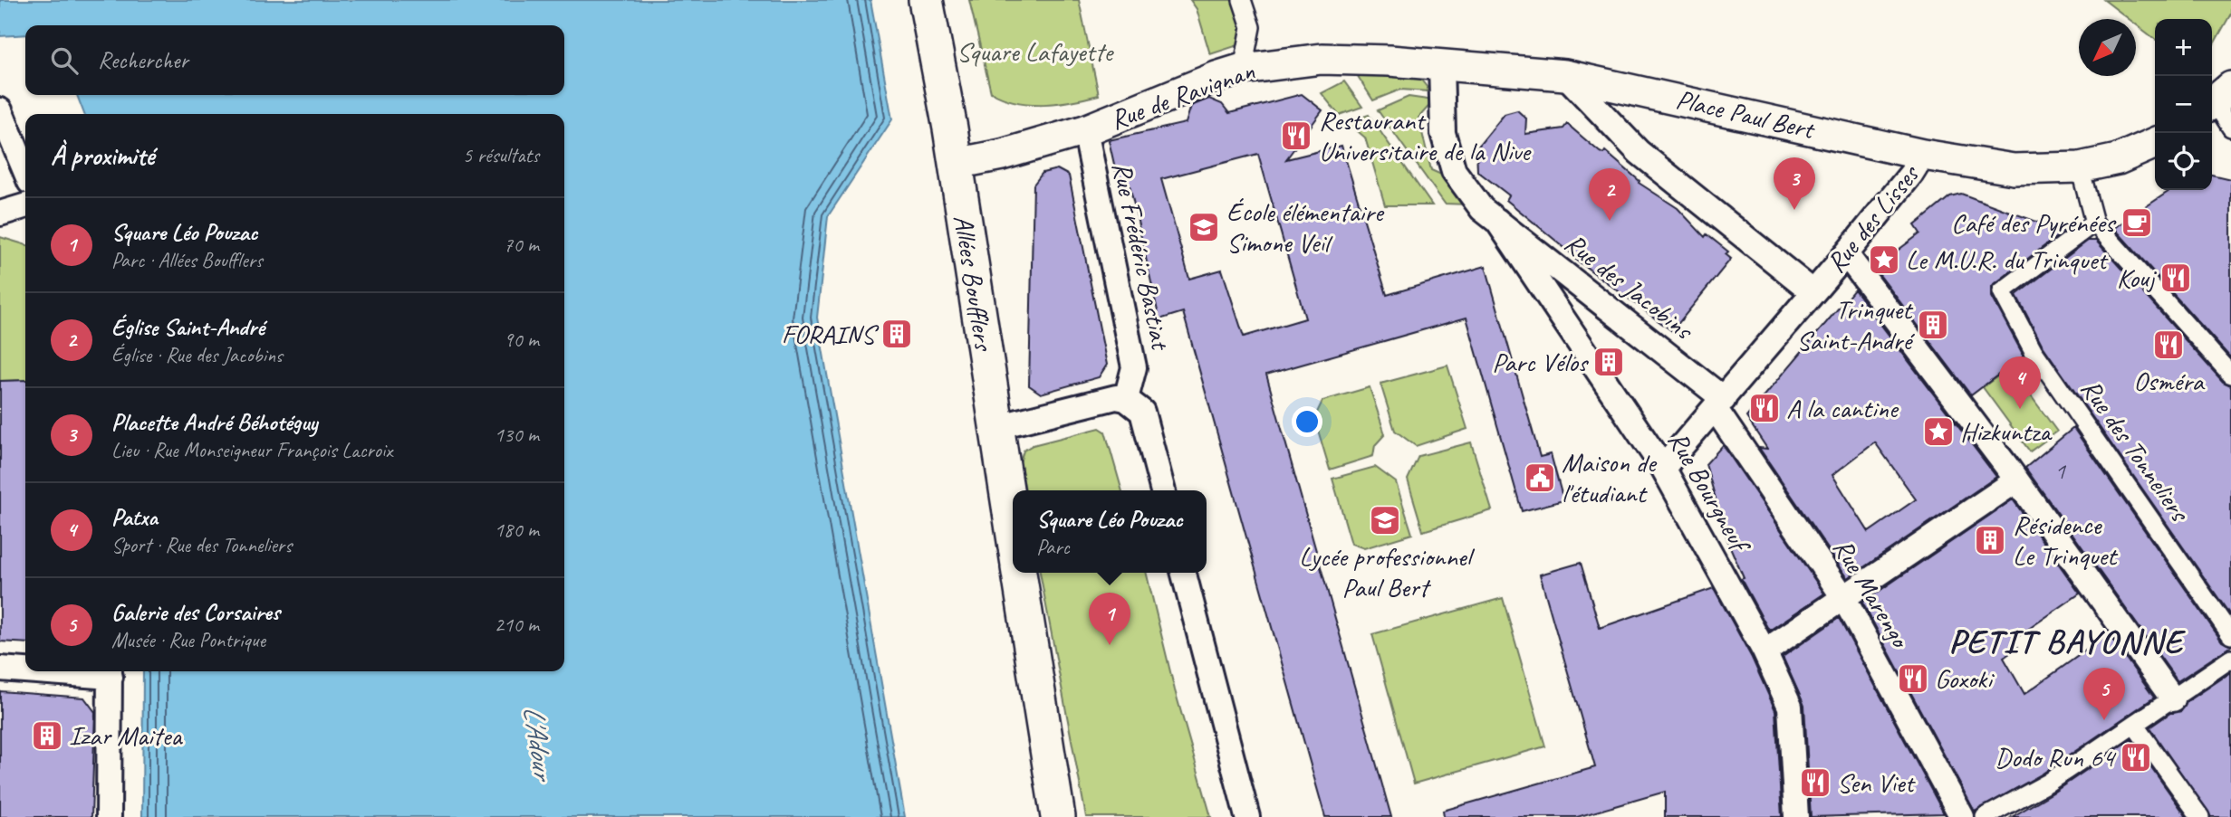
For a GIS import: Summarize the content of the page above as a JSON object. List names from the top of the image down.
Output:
{
  "streets": {
    "main road": ["Allées Boufflers"],
    "street": [
      "Rue de Ravignan",
      "Place Paul Bert",
      "Rue des Lisses",
      "Rue Frédéric Bastiat",
      "Rue des Jacobins",
      "Rue des Tonneliers",
      "Rue Bourgneuf",
      "Rue Marengo"
    ]
  },
  "crossings": [
    ["Rue de Ravignan", "Place Paul Bert"],
    ["Rue de Ravignan", "Rue Frédéric Bastiat"],
    ["Rue de Ravignan", "Allées Boufflers"],
    ["Place Paul Bert", "Rue des Lisses"],
    ["Rue des Lisses", "Rue des Jacobins"],
    ["Rue des Lisses", "Rue Bourgneuf"],
    ["Rue des Lisses", "Rue Marengo"],
    ["Rue des Jacobins", "Rue Bourgneuf"],
    ["Rue des Jacobins", "Rue Marengo"]
  ],
  "districts": ["PETIT BAYONNE"],
  "water": ["L'Adour"],
  "parks": ["Square Lafayette"],
  "places": {
    "restaurant": [
      "Restaurant Universitaire de la Nive",
      "Kouj",
      "Osméra",
      "A la cantine",
      "Goxoki",
      "Dodo Run 64",
      "Sen Viet"
    ],
    "cafe": ["Café des Pyrénées"],
    "school or university": ["École élémentaire Simone Veil", "Lycée professionnel Paul Bert"],
    "place": ["Le M.U.R. du Trinquet", "Hizkuntza"],
    "building": [
      "Trinquet Saint-André",
      "FORAINS",
      "Parc Vélos",
      "Résidence Le Trinquet",
      "Izar Maitea"
    ],
    "public building": ["Maison de l'étudiant"]
  },
  "house_numbers": ["1"],
  "north": "bottom left",
  "page": {
    "map_buttons": ["+", "−"],
    "search": "Rechercher",
    "heading": ["À proximité", "5 résultats"],
    "pins": [
      "3",
      "2",
      "4",
      "1",
      "5"
    ],
    "list": [
      {
        "mark": "1",
        "name": "Square Léo Pouzac",
        "note": "Parc · Allées Boufflers",
        "value": "70 m"
      },
      {
        "mark": "2",
        "name": "Église Saint-André",
        "note": "Église · Rue des Jacobins",
        "value": "90 m"
      },
      {
        "mark": "3",
        "name": "Placette André Béhotéguy",
        "note": "Lieu · Rue Monseigneur François Lacroix",
        "value": "130 m"
      },
      {
        "mark": "4",
        "name": "Patxa",
        "note": "Sport · Rue des Tonneliers",
        "value": "180 m"
      },
      {
        "mark": "5",
        "name": "Galerie des Corsaires",
        "note": "Musée · Rue Pontrique",
        "value": "210 m"
      }
    ],
    "popup": ["Square Léo Pouzac", "Parc"]
  }
}
